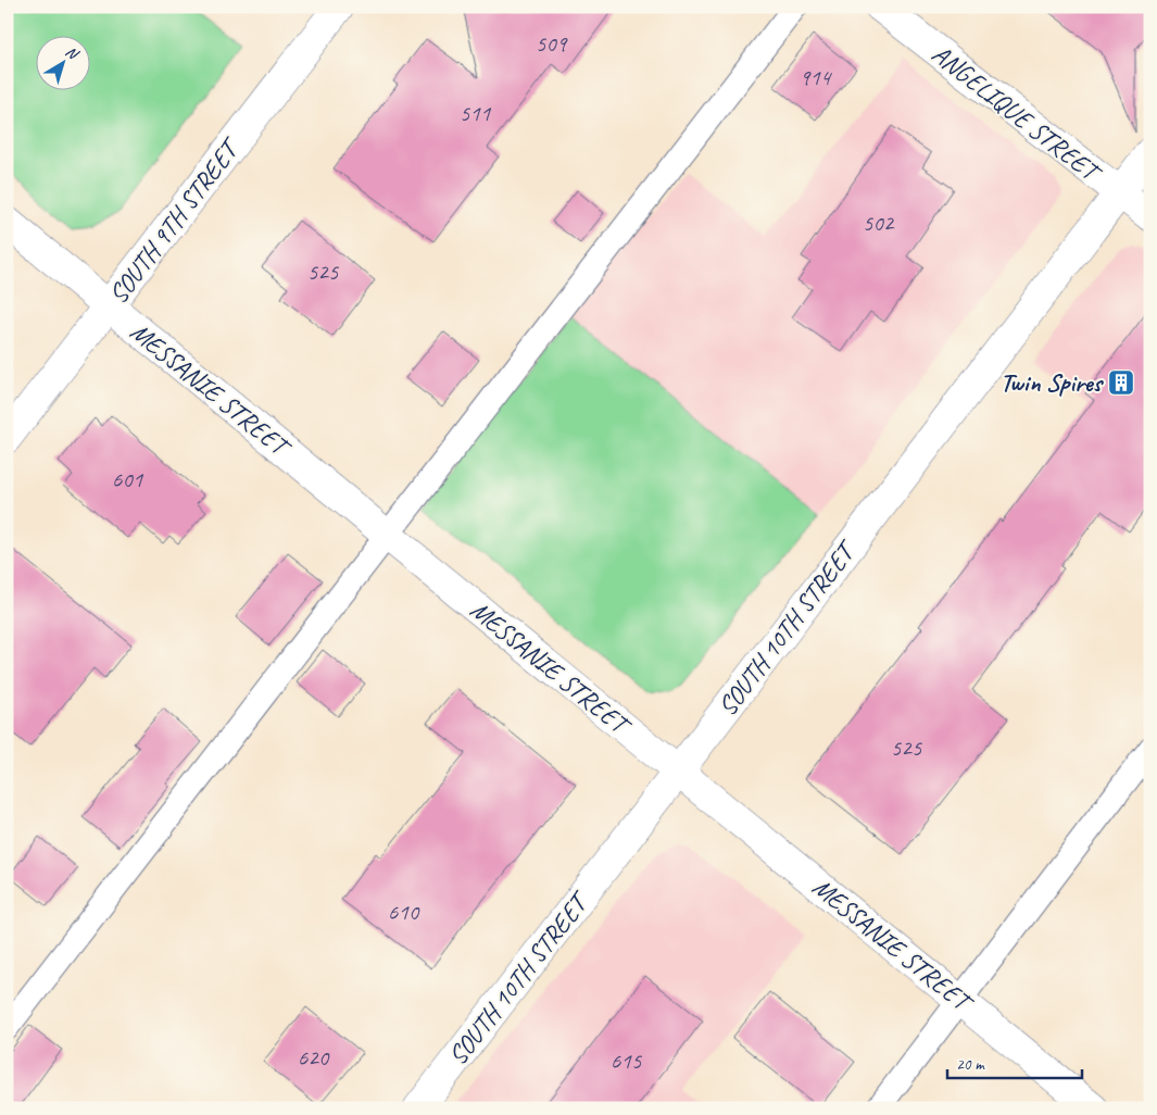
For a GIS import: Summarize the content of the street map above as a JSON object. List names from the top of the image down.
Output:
{
  "streets": {
    "main road": [
      "ANGELIQUE STREET",
      "SOUTH 9TH STREET",
      "MESSANIE STREET",
      "SOUTH 10TH STREET"
    ]
  },
  "crossings": [
    ["ANGELIQUE STREET", "SOUTH 10TH STREET"],
    ["SOUTH 9TH STREET", "MESSANIE STREET"],
    ["MESSANIE STREET", "SOUTH 10TH STREET"]
  ],
  "places": {
    "building": ["Twin Spires"]
  },
  "house_numbers": [
    "509",
    "914",
    "511",
    "502",
    "525",
    "601",
    "525",
    "610",
    "620",
    "615"
  ],
  "scale_bar": "20 m",
  "north": "top right"
}
